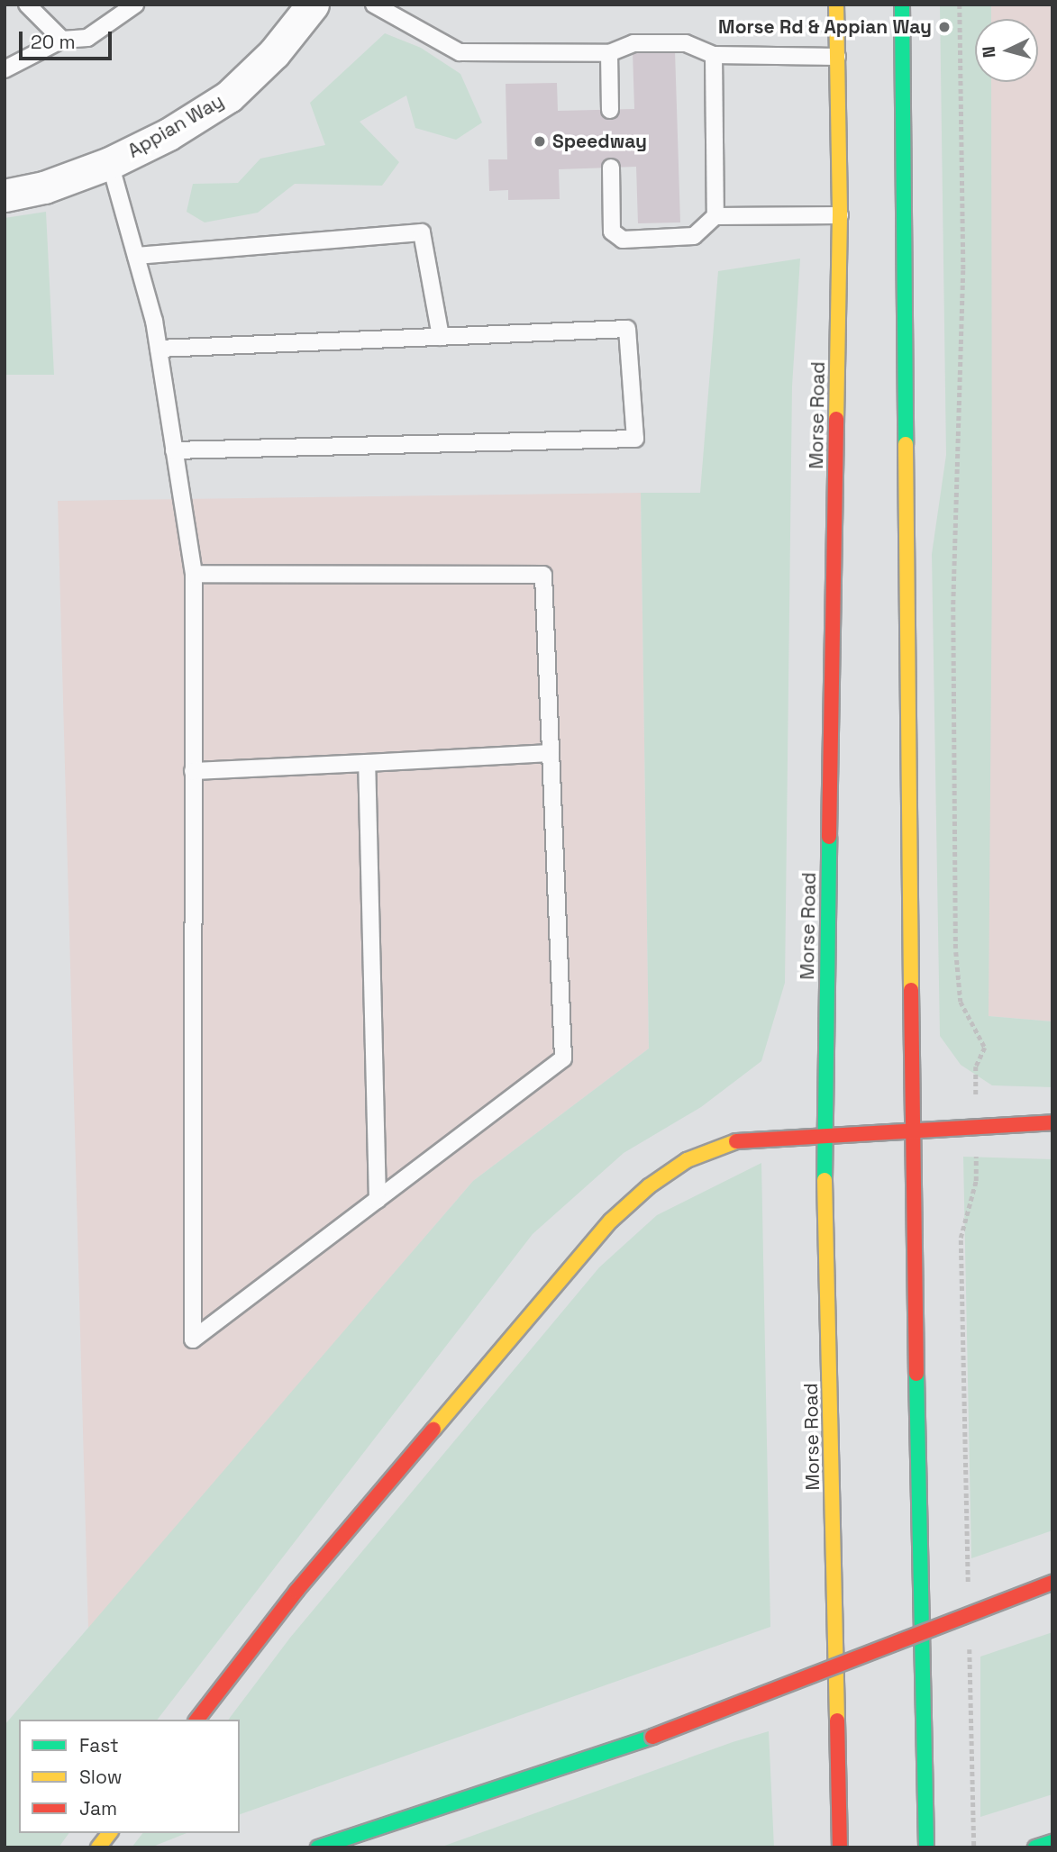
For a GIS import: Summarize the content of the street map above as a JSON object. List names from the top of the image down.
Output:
{
  "streets": {
    "main road": ["Morse Road"],
    "street": ["Appian Way"]
  },
  "places": ["Morse Rd & Appian Way", "Speedway"],
  "legend": ["Fast", "Slow", "Jam"],
  "scale_bar": "20 m",
  "north": "left"
}
